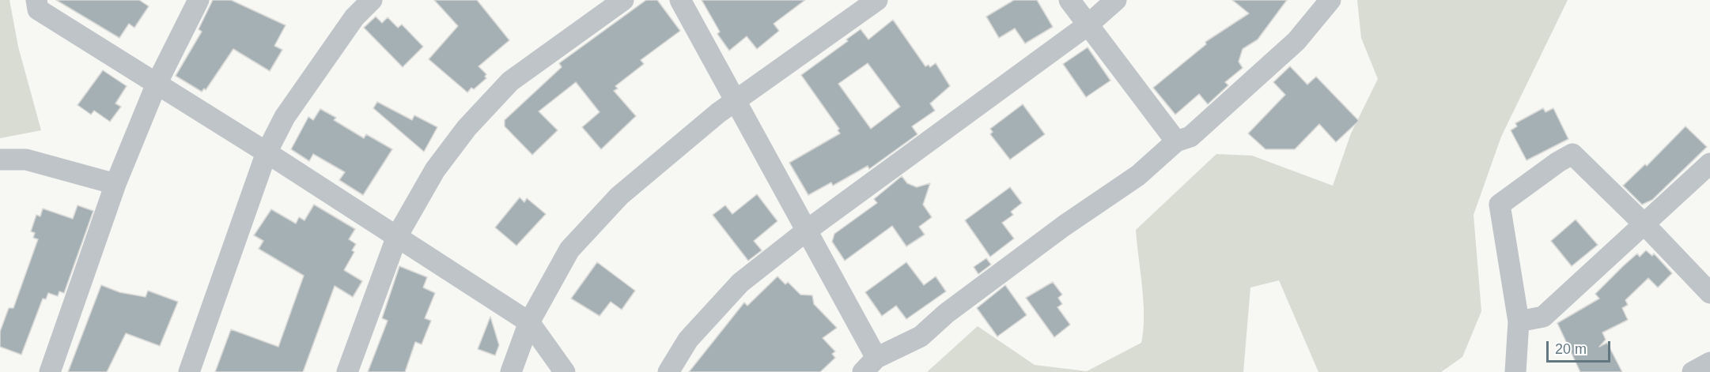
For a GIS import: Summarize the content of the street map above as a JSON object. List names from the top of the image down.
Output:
{
  "scale_bar": "20 m"
}
